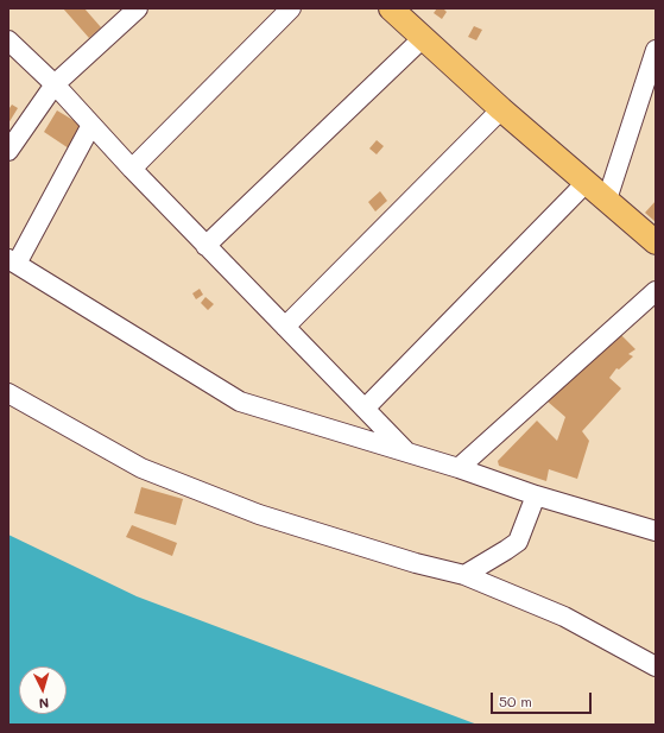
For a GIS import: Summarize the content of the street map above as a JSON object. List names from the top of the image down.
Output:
{
  "scale_bar": "50 m",
  "north": "bottom"
}
